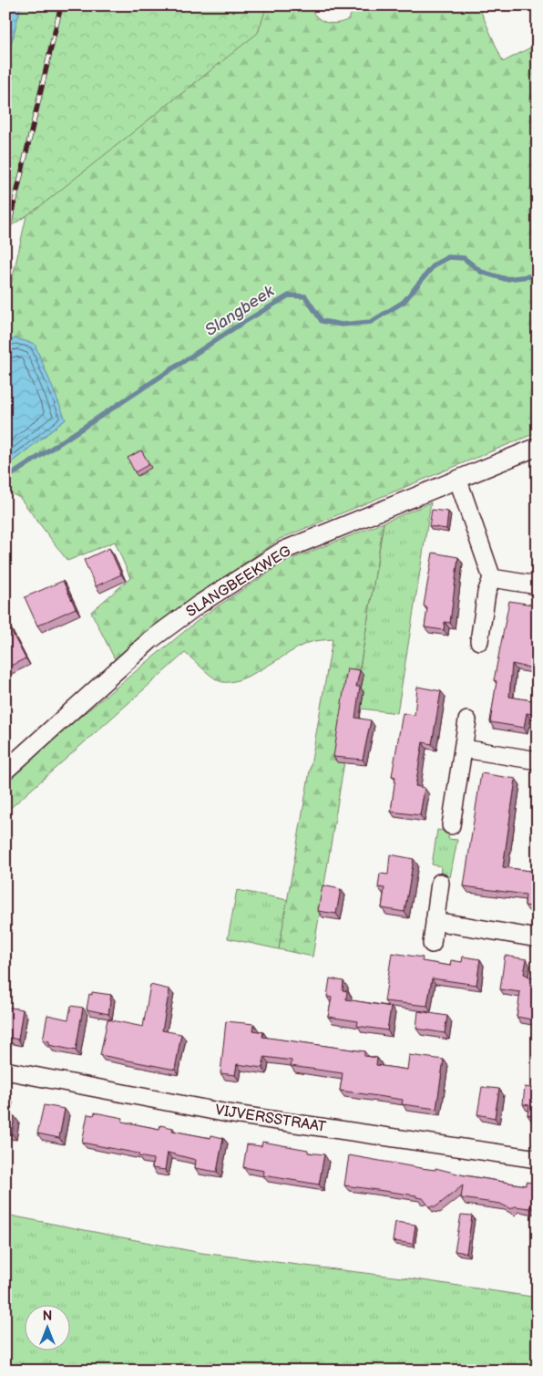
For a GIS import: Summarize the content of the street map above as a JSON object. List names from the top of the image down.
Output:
{
  "streets": {
    "street": ["SLANGBEEKWEG", "VIJVERSSTRAAT"]
  },
  "water": ["Slangbeek"],
  "north": "top"
}
